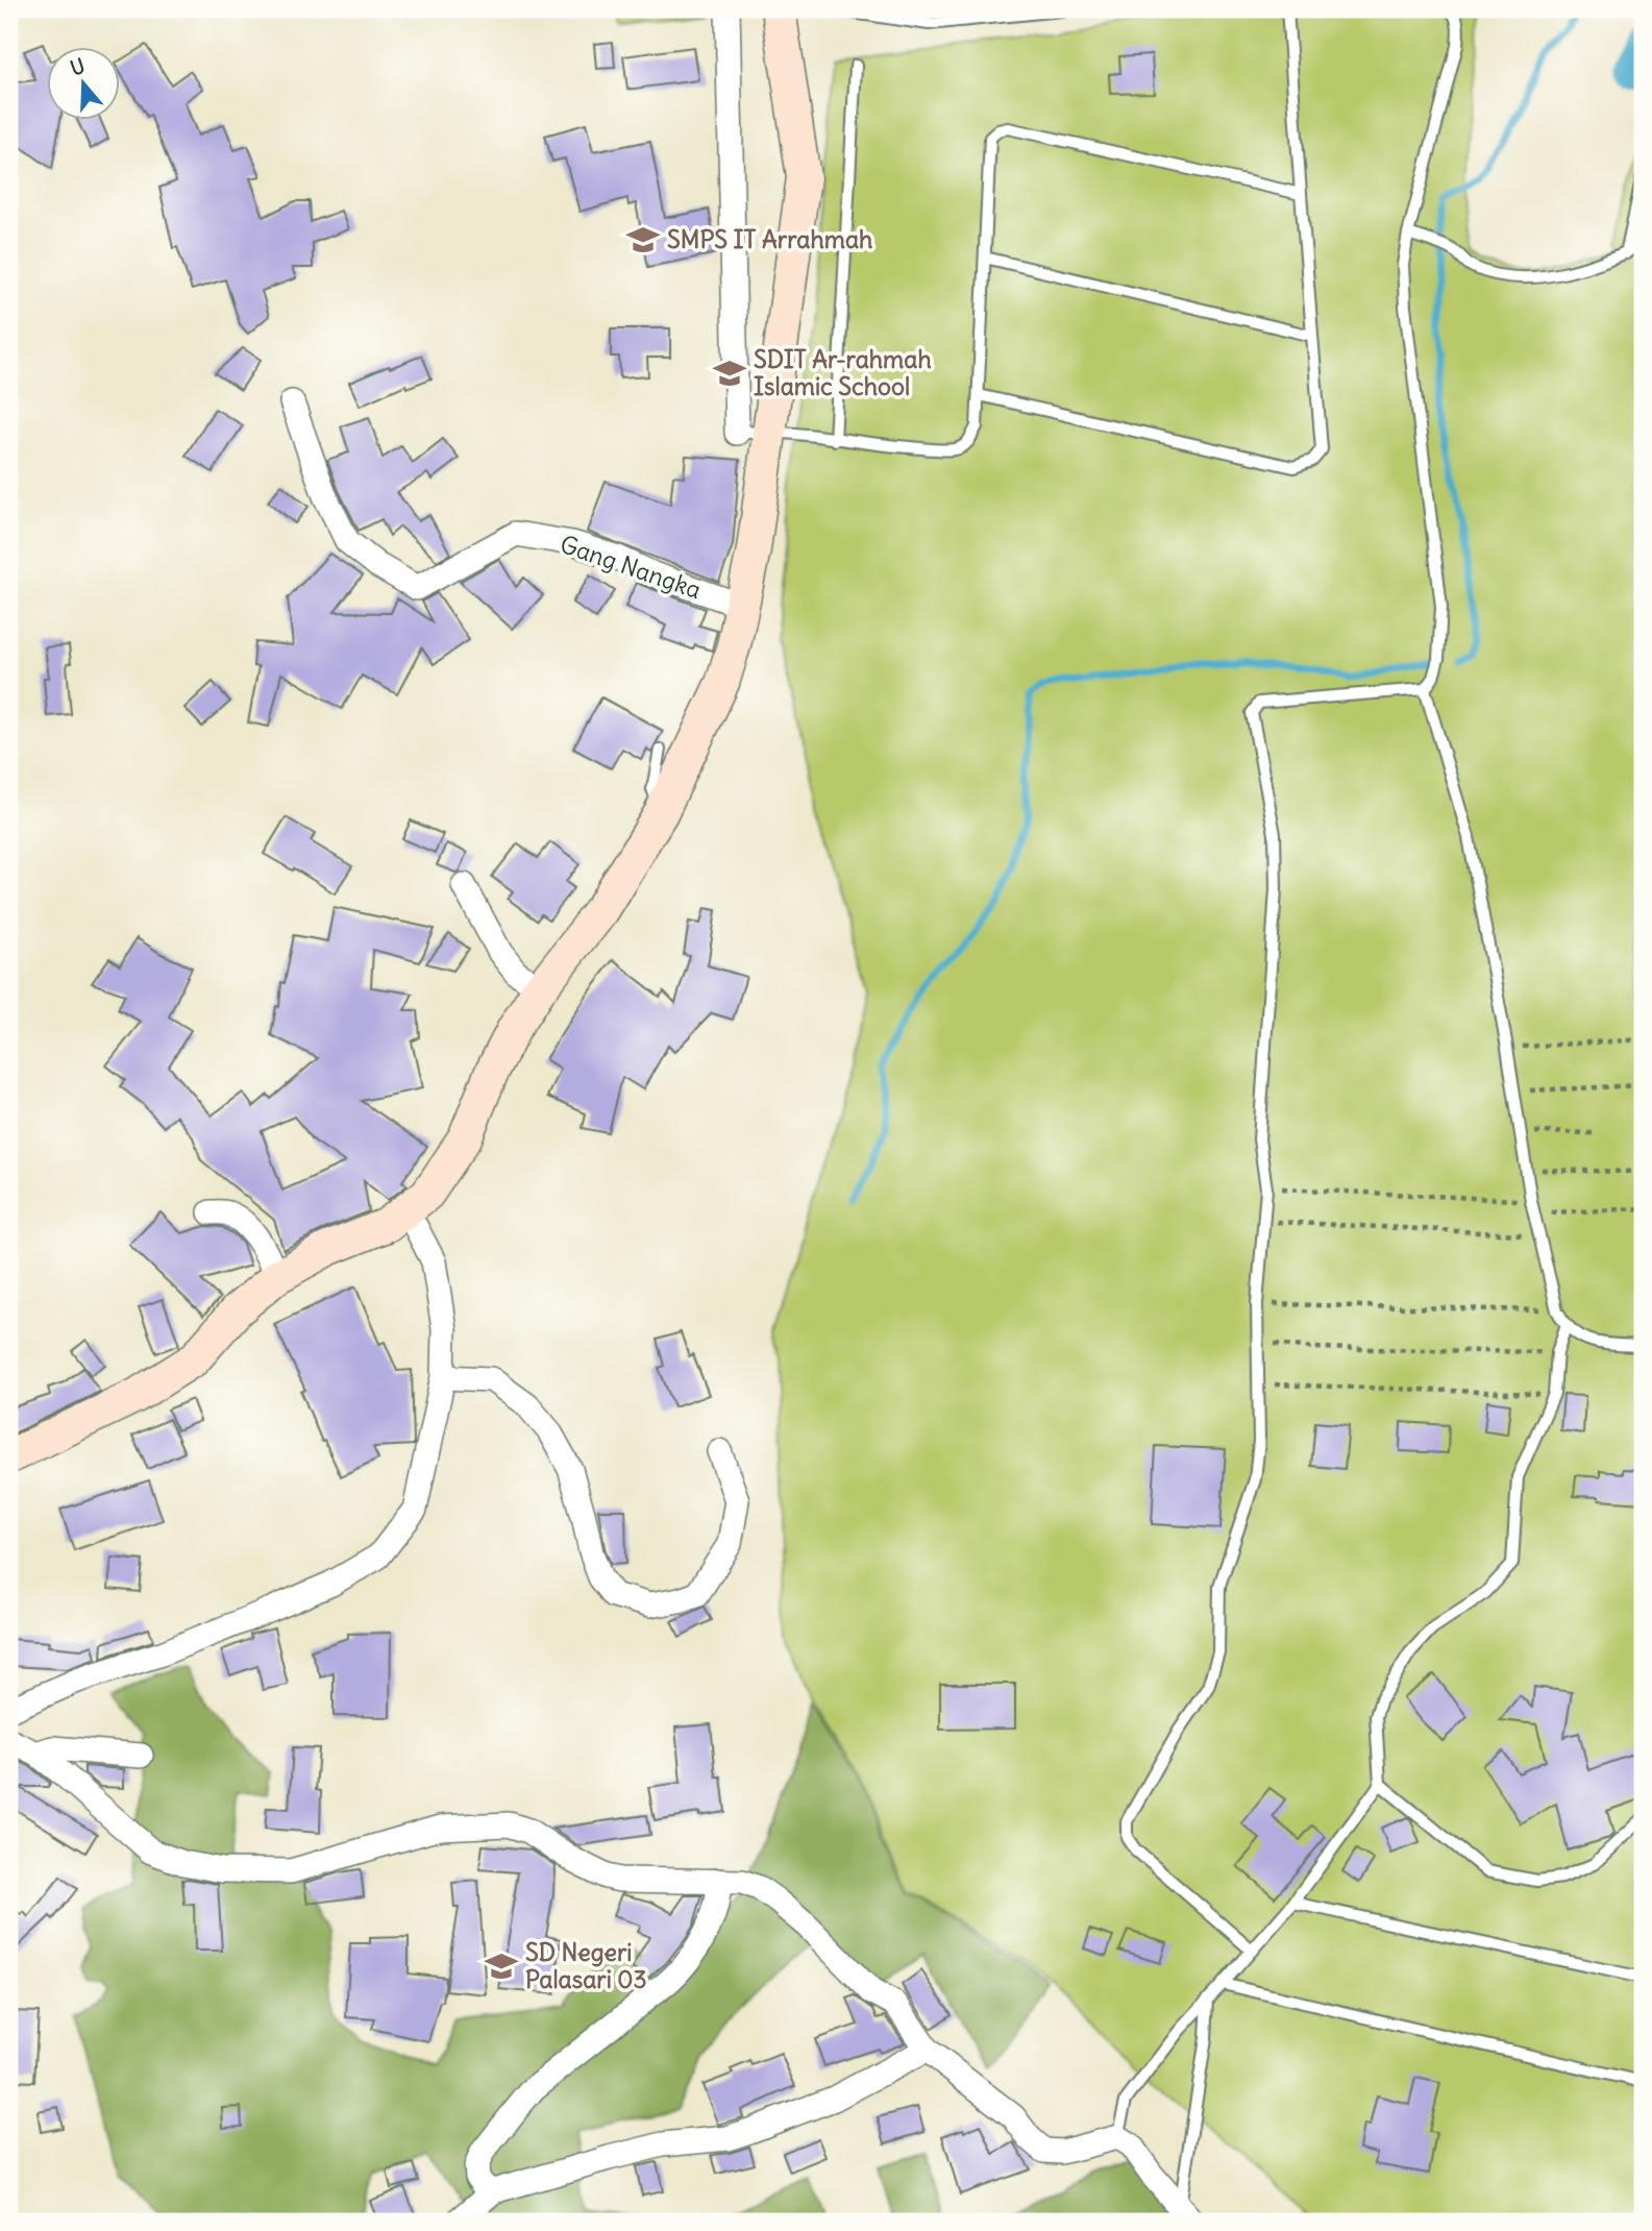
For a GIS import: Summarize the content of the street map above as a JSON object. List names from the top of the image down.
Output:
{
  "streets": {
    "street": ["Gang Nangka"]
  },
  "places": {
    "school or university": ["SMPS IT Arrahmah", "SDIT Ar-rahmah Islamic School", "SD Negeri Palasari 03"]
  },
  "north": "top"
}
